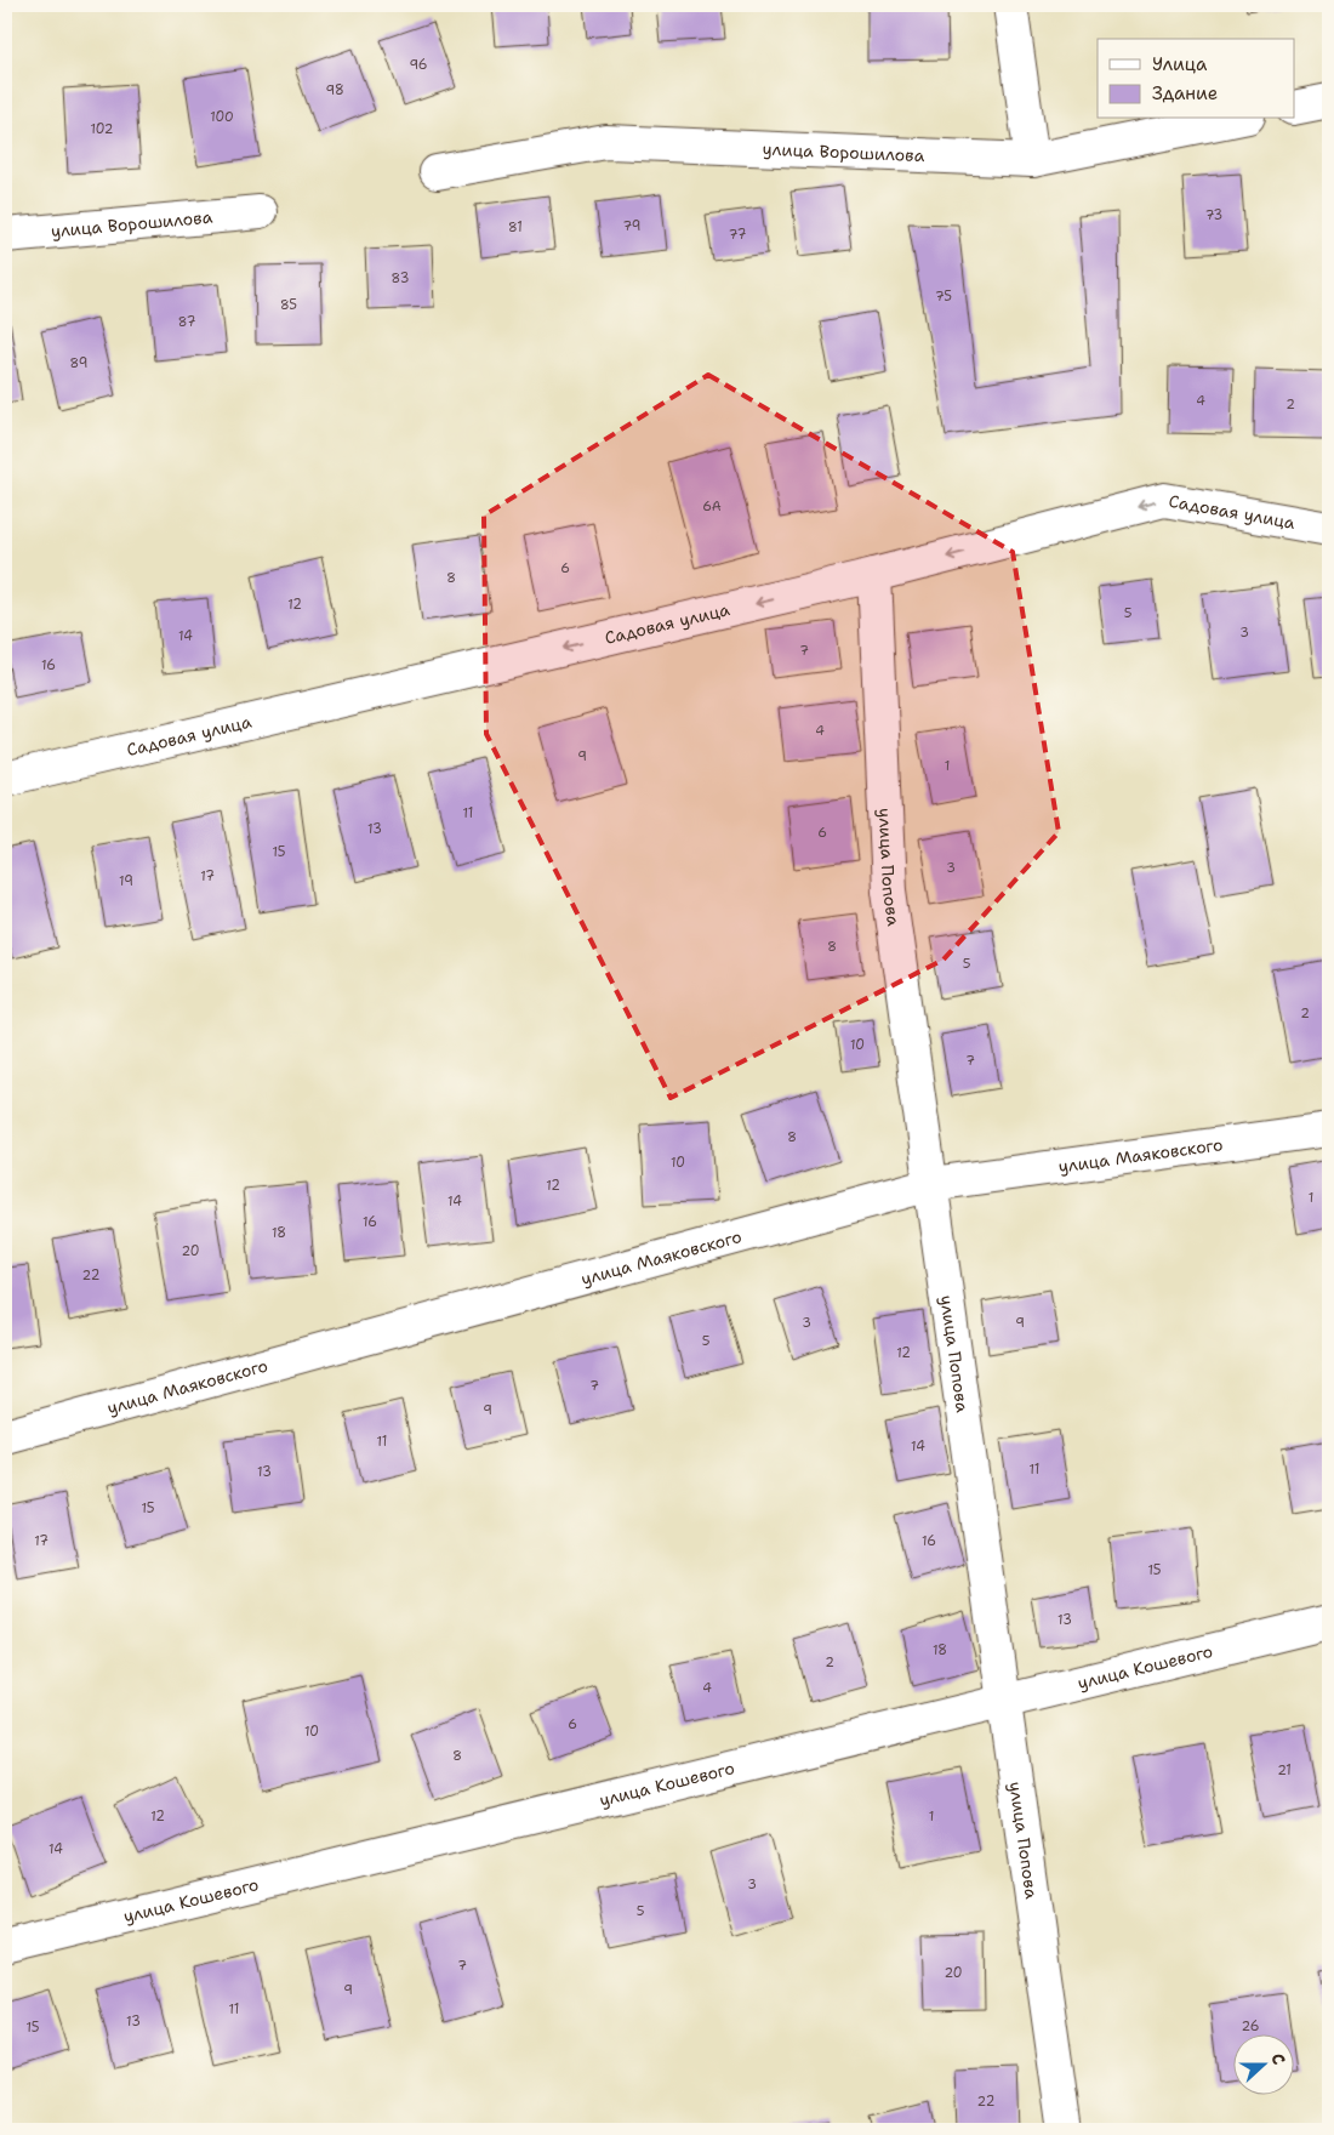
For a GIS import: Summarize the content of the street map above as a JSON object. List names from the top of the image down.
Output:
{
  "streets": {
    "street": [
      "улица Ворошилова",
      "Садовая улица",
      "улица Попова",
      "улица Маяковского",
      "улица Кошевого"
    ]
  },
  "crossings": [
    ["Садовая улица", "улица Попова"],
    ["улица Попова", "улица Маяковского"],
    ["улица Попова", "улица Кошевого"]
  ],
  "one_way": ["Садовая улица"],
  "house_numbers": [
    "96",
    "98",
    "100",
    "102",
    "73",
    "79",
    "81",
    "77",
    "83",
    "75",
    "85",
    "87",
    "89",
    "4",
    "2",
    "6А",
    "6",
    "8",
    "12",
    "5",
    "3",
    "14",
    "7",
    "16",
    "4",
    "9",
    "1",
    "11",
    "13",
    "6",
    "15",
    "3",
    "17",
    "19",
    "8",
    "5",
    "2",
    "10",
    "7",
    "8",
    "10",
    "12",
    "1",
    "14",
    "16",
    "18",
    "20",
    "22",
    "3",
    "9",
    "5",
    "12",
    "7",
    "9",
    "11",
    "14",
    "11",
    "13",
    "15",
    "17",
    "16",
    "15",
    "13",
    "18",
    "2",
    "4",
    "6",
    "10",
    "8",
    "21",
    "12",
    "1",
    "14",
    "3",
    "5",
    "7",
    "20",
    "9",
    "11",
    "13",
    "26",
    "15",
    "22"
  ],
  "legend": ["Улица", "Здание"],
  "north": "right"
}
